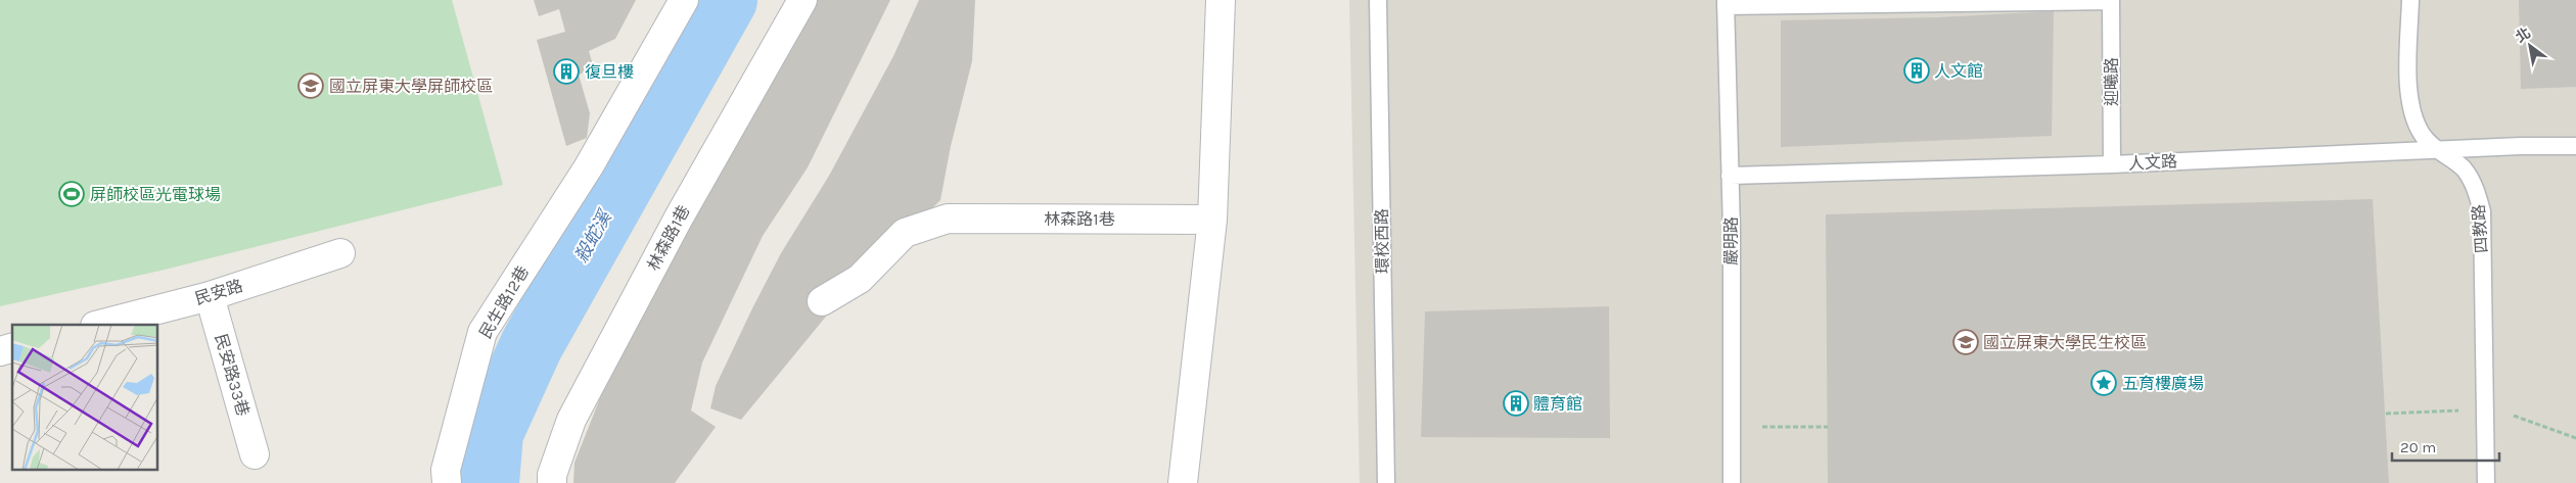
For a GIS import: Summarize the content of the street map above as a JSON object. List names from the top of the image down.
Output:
{
  "streets": {
    "street": [
      "林森路1巷",
      "民安路",
      "民生路12巷",
      "民安路33巷"
    ],
    "lane": [
      "迎曦路",
      "人文路",
      "四教路",
      "環校西路",
      "嚴明路"
    ]
  },
  "crossings": [
    ["迎曦路", "人文路"],
    ["人文路", "四教路"],
    ["人文路", "嚴明路"],
    ["民安路", "民安路33巷"]
  ],
  "water": ["殺蛇溪"],
  "places": {
    "building": ["人文館", "復旦樓", "體育館"],
    "school or university": ["國立屏東大學屏師校區", "國立屏東大學民生校區"],
    "sports": ["屏師校區光電球場"],
    "place": ["五育樓廣場"]
  },
  "scale_bar": "20 m",
  "north": "top left"
}
